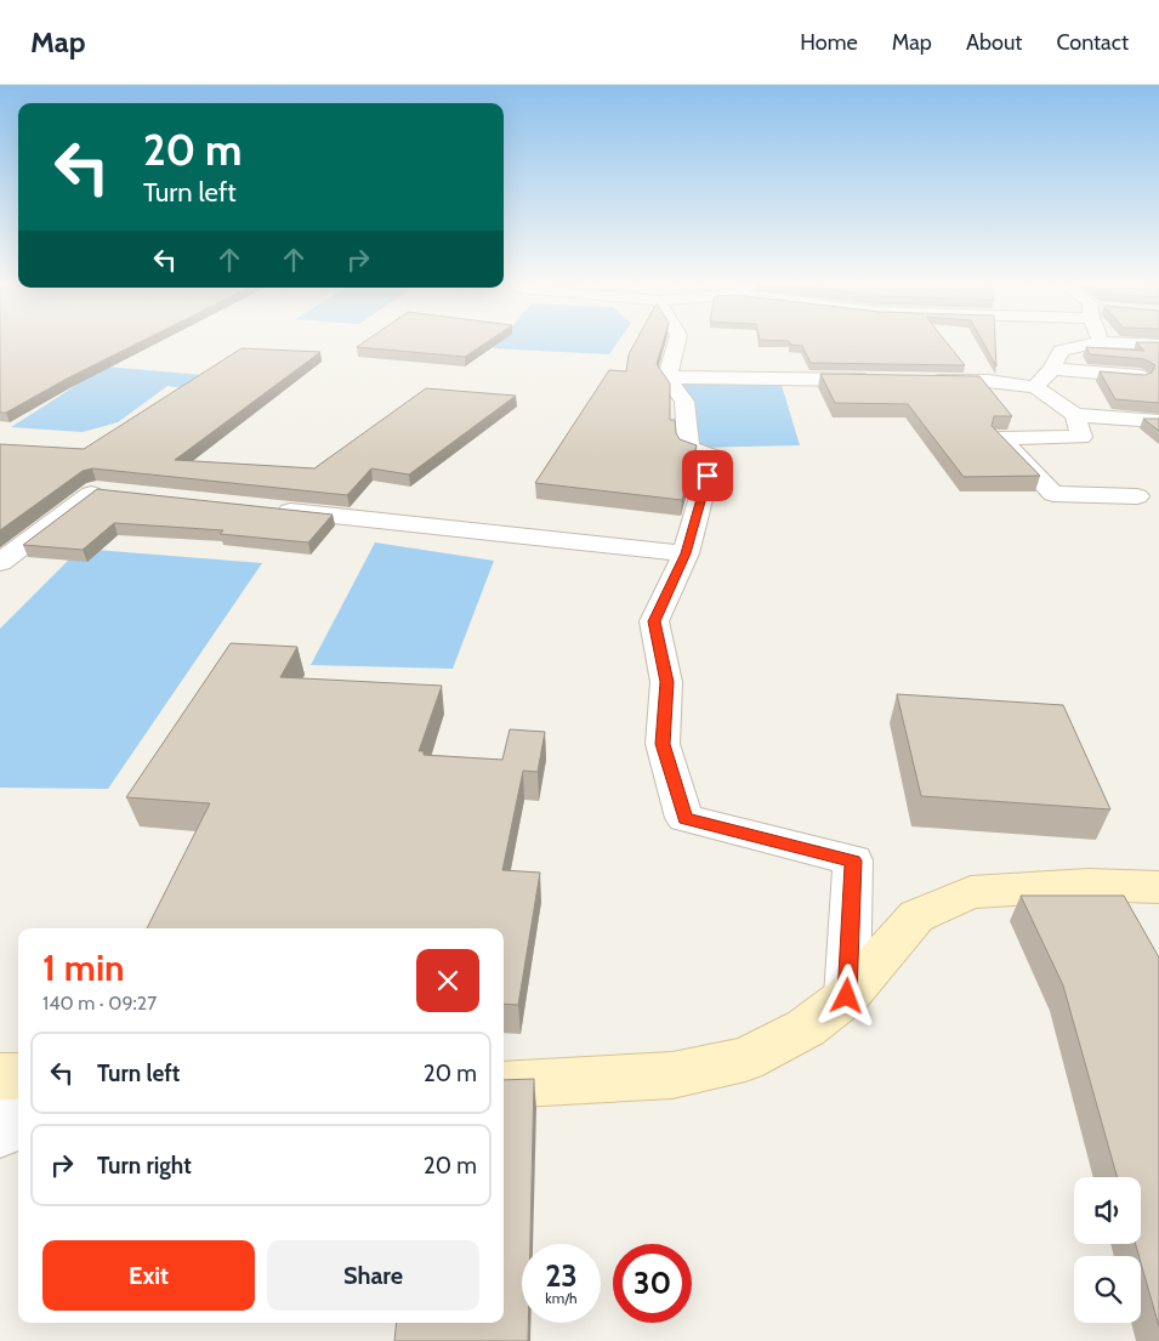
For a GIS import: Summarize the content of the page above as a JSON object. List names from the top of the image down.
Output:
{
  "page": {
    "header": "Map",
    "nav": [
      "Home",
      "Map",
      "About",
      "Contact"
    ],
    "turn": ["20 m", "Turn left"],
    "heading": ["1 min", "140 m · 09:27"],
    "list": [
      {
        "name": "Turn left",
        "value": "20 m"
      },
      {
        "name": "Turn right",
        "value": "20 m"
      }
    ],
    "buttons": ["Exit", "Share"],
    "speed": "23 km/h",
    "limit": "30"
  }
}
